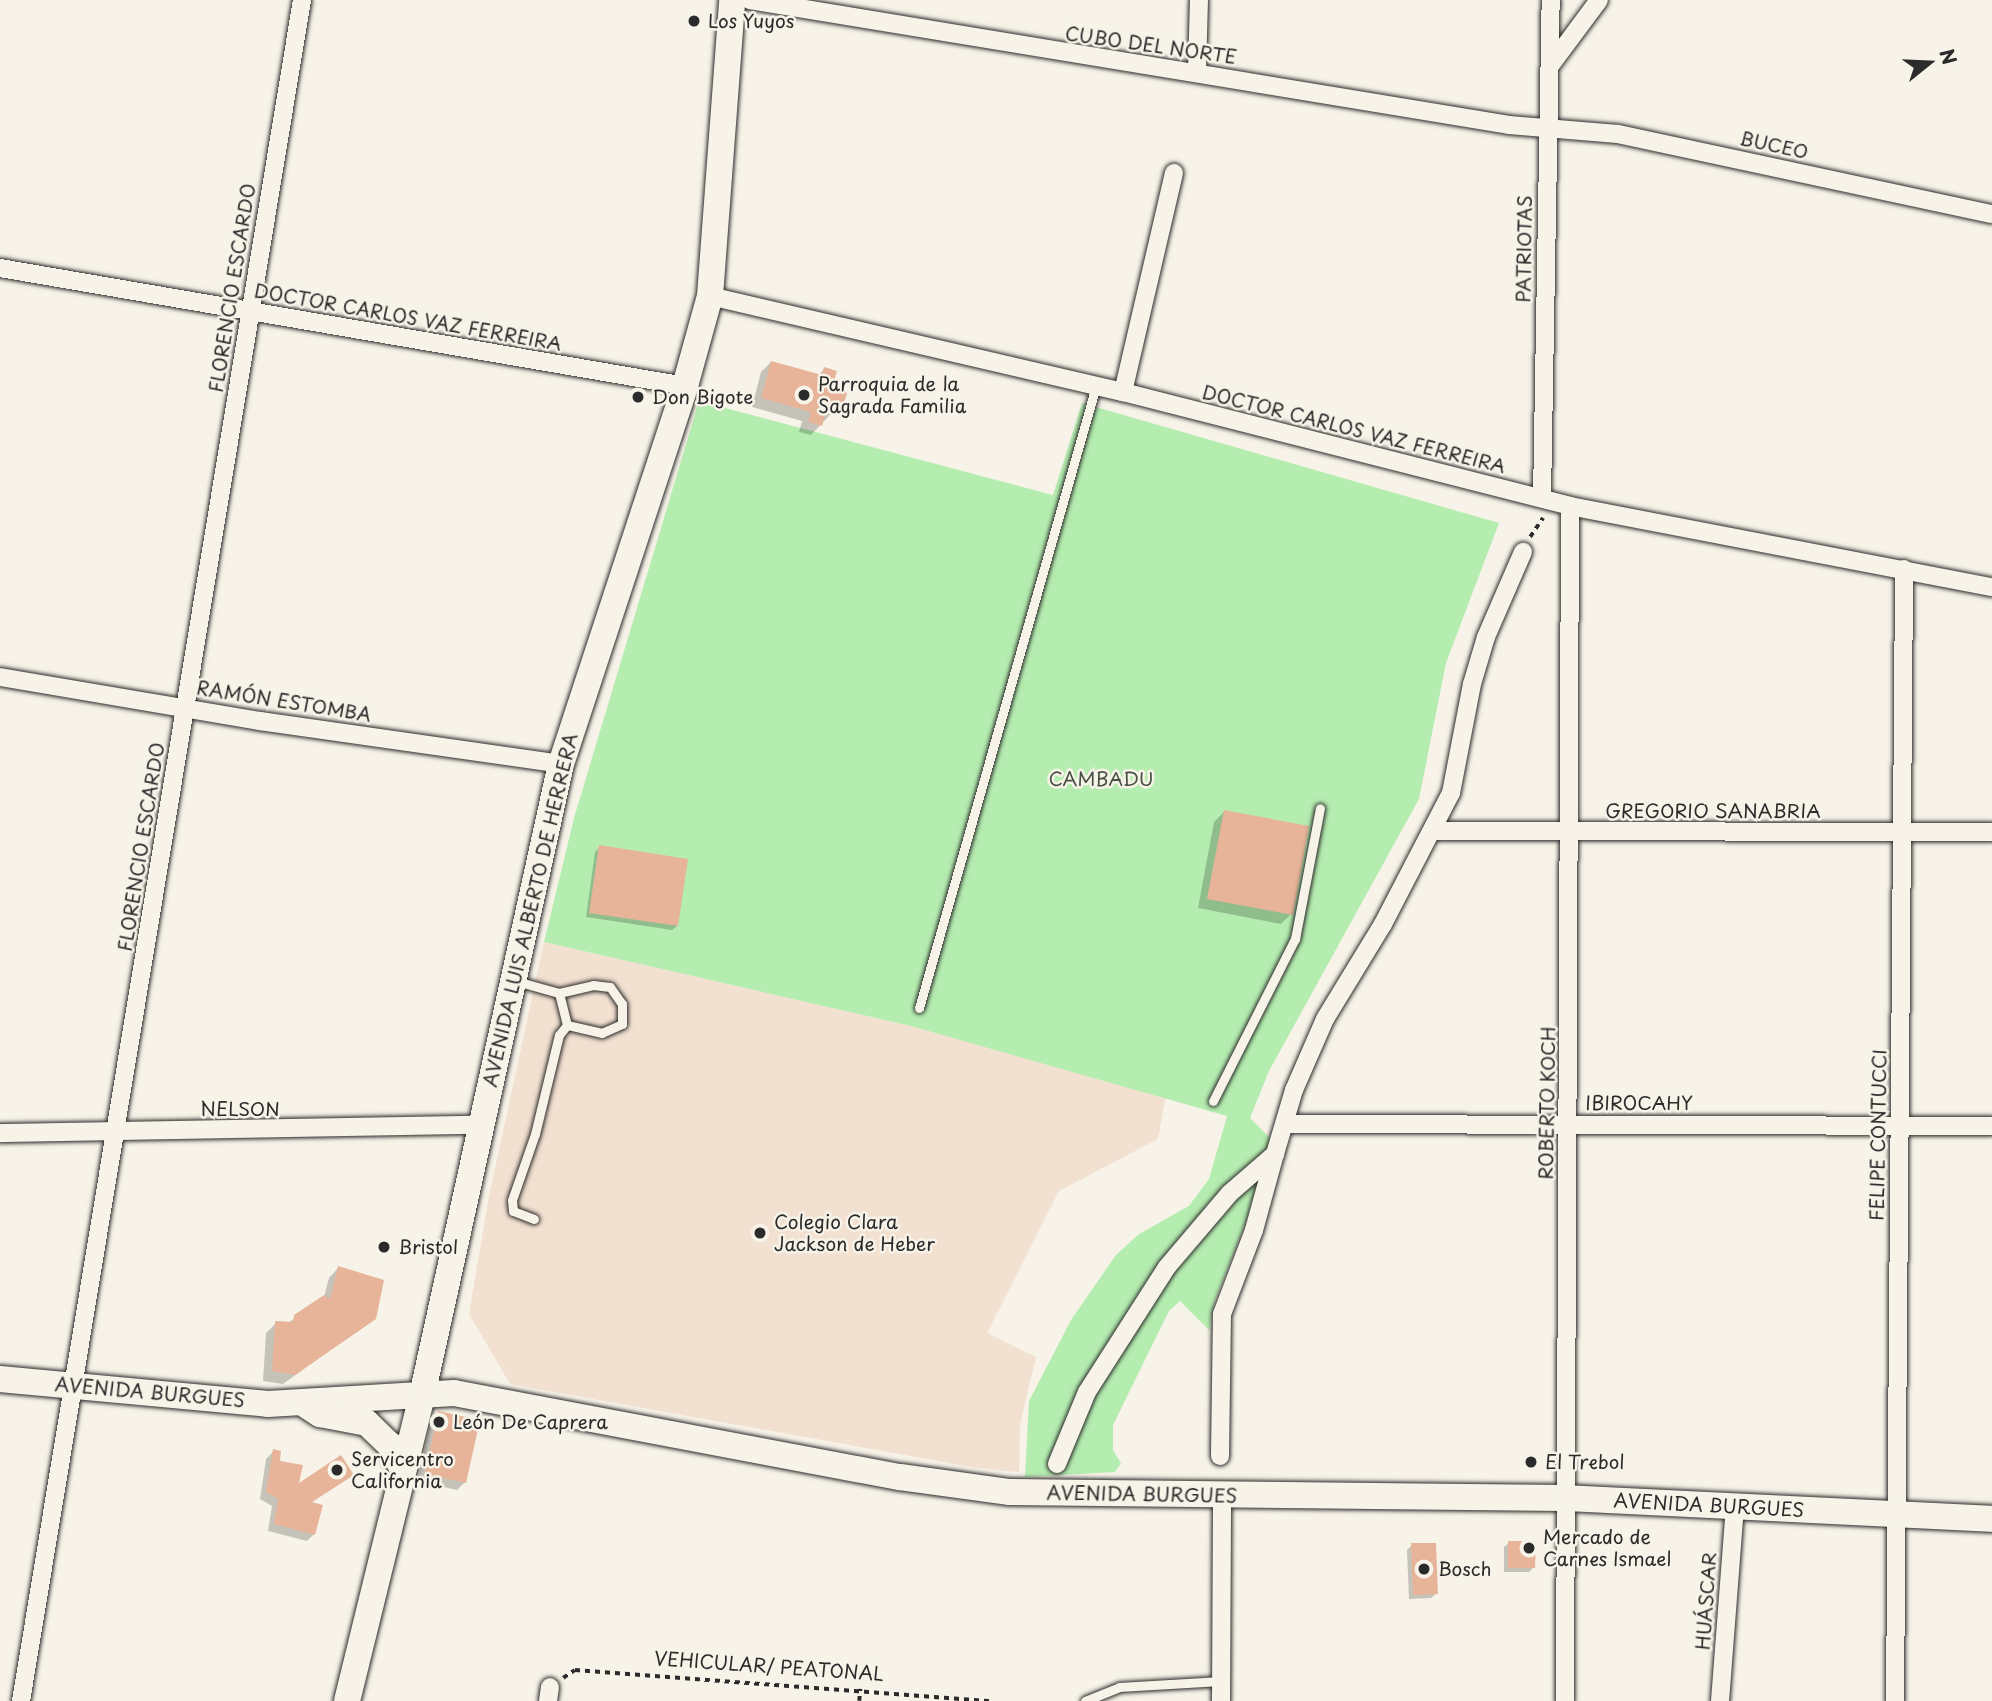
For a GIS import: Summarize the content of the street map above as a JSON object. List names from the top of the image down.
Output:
{
  "streets": {
    "street": [
      "CUBO DEL NORTE",
      "BUCEO",
      "PATRIOTAS",
      "FLORENCIO ESCARDO",
      "DOCTOR CARLOS VAZ FERREIRA",
      "RAMÓN ESTOMBA",
      "GREGORIO SANABRIA",
      "AVENIDA LUIS ALBERTO DE HERRERA",
      "ROBERTO KOCH",
      "IBIROCAHY",
      "NELSON",
      "FELIPE CONTUCCI",
      "AVENIDA BURGUES",
      "HUÁSCAR"
    ],
    "path": ["VEHICULAR/ PEATONAL"]
  },
  "crossings": [
    ["CUBO DEL NORTE", "BUCEO"],
    ["CUBO DEL NORTE", "PATRIOTAS"],
    ["BUCEO", "PATRIOTAS"],
    ["PATRIOTAS", "DOCTOR CARLOS VAZ FERREIRA"],
    ["FLORENCIO ESCARDO", "DOCTOR CARLOS VAZ FERREIRA"],
    ["FLORENCIO ESCARDO", "RAMÓN ESTOMBA"],
    ["FLORENCIO ESCARDO", "NELSON"],
    ["FLORENCIO ESCARDO", "AVENIDA BURGUES"],
    ["DOCTOR CARLOS VAZ FERREIRA", "AVENIDA LUIS ALBERTO DE HERRERA"],
    ["DOCTOR CARLOS VAZ FERREIRA", "ROBERTO KOCH"],
    ["DOCTOR CARLOS VAZ FERREIRA", "FELIPE CONTUCCI"],
    ["RAMÓN ESTOMBA", "AVENIDA LUIS ALBERTO DE HERRERA"],
    ["GREGORIO SANABRIA", "ROBERTO KOCH"],
    ["GREGORIO SANABRIA", "FELIPE CONTUCCI"],
    ["AVENIDA LUIS ALBERTO DE HERRERA", "NELSON"],
    ["AVENIDA LUIS ALBERTO DE HERRERA", "AVENIDA BURGUES"],
    ["ROBERTO KOCH", "IBIROCAHY"],
    ["ROBERTO KOCH", "AVENIDA BURGUES"],
    ["IBIROCAHY", "FELIPE CONTUCCI"],
    ["FELIPE CONTUCCI", "AVENIDA BURGUES"],
    ["AVENIDA BURGUES", "HUÁSCAR"]
  ],
  "parks": ["CAMBADU"],
  "places": [
    "Los Yuyos",
    "Parroquia de la Sagrada Familia",
    "Don Bigote",
    "Colegio Clara Jackson de Heber",
    "Bristol",
    "León De Caprera",
    "El Trebol",
    "Servicentro California",
    "Mercado de Carnes Ismael",
    "Bosch"
  ],
  "north": "right"
}
